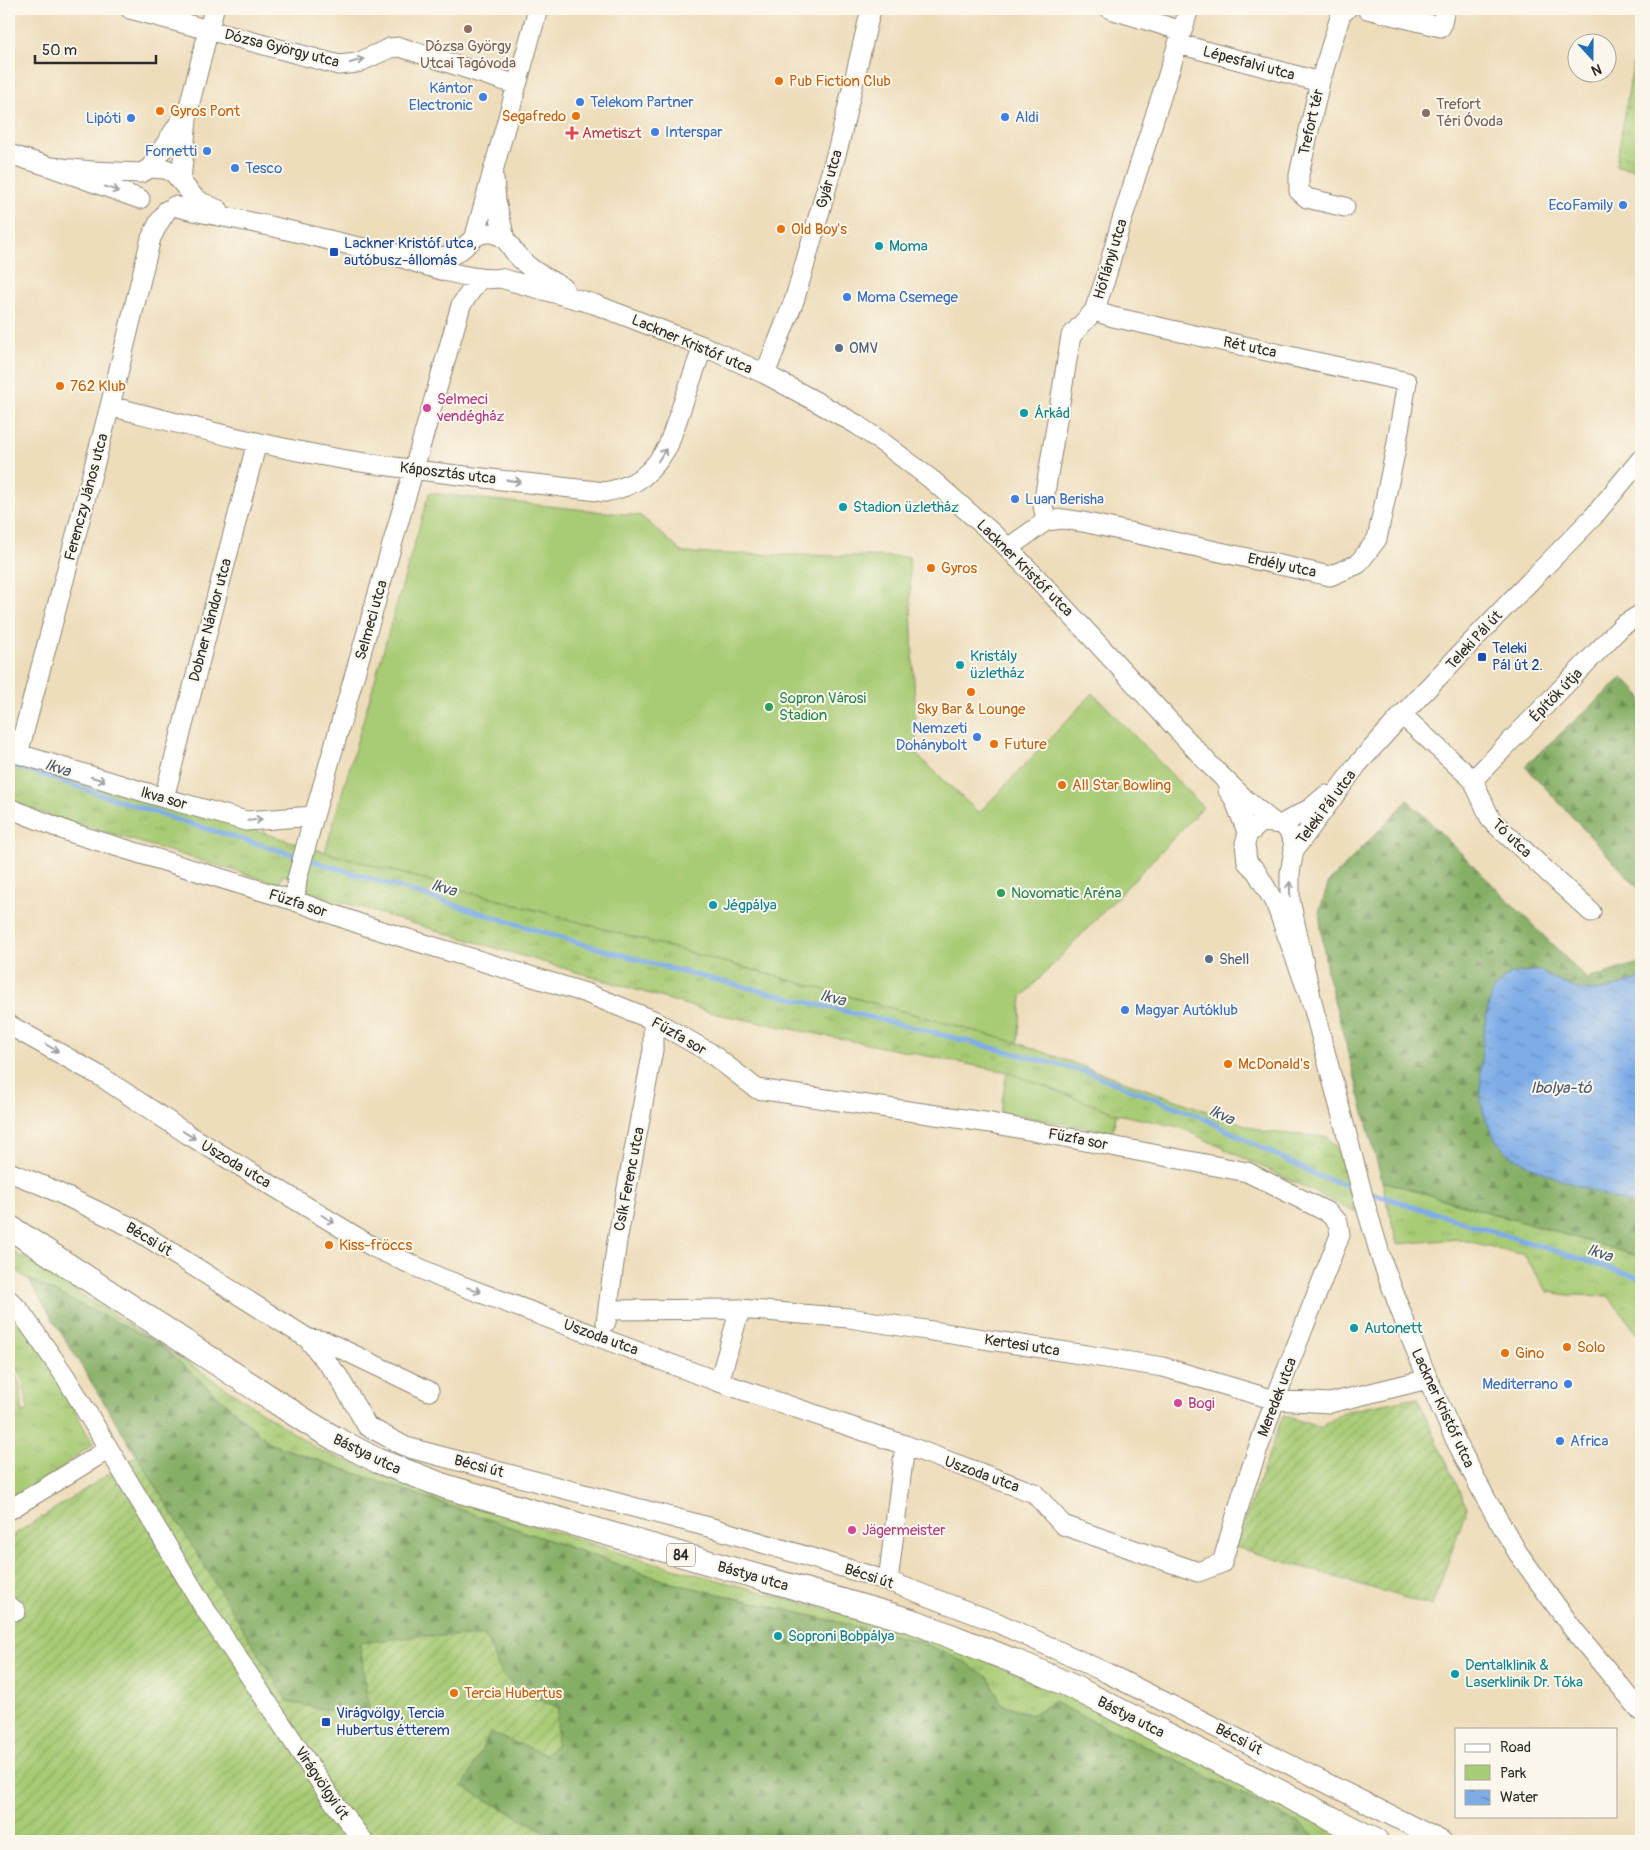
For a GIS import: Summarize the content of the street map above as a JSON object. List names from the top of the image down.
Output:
{
  "streets": {
    "main road": ["Bástya utca", "84"],
    "street": [
      "Dózsa György utca",
      "Lépesfalvi utca",
      "Trefort tér",
      "Gyár utca",
      "Höflányi utca",
      "Lackner Kristóf utca",
      "Rét utca",
      "Káposztás utca",
      "Ferenczy János utca",
      "Erdély utca",
      "Dobner Nándor utca",
      "Selmeci utca",
      "Teleki Pál út",
      "Építők útja",
      "Ikva sor",
      "Teleki Pál utca",
      "Tó utca",
      "Fűzfa sor",
      "Uszoda utca",
      "Csík Ferenc utca",
      "Bécsi út",
      "Kertesi utca",
      "Meredek utca",
      "Virágvölgyi út"
    ]
  },
  "crossings": [
    ["Dózsa György utca", "Selmeci utca"],
    ["Lépesfalvi utca", "Trefort tér"],
    ["Lépesfalvi utca", "Höflányi utca"],
    ["Gyár utca", "Lackner Kristóf utca"],
    ["Höflányi utca", "Rét utca"],
    ["Höflányi utca", "Erdély utca"],
    ["Lackner Kristóf utca", "Káposztás utca"],
    ["Lackner Kristóf utca", "Ferenczy János utca"],
    ["Lackner Kristóf utca", "Selmeci utca"],
    ["Lackner Kristóf utca", "Teleki Pál utca"],
    ["Lackner Kristóf utca", "Kertesi utca"],
    ["Rét utca", "Erdély utca"],
    ["Káposztás utca", "Ferenczy János utca"],
    ["Káposztás utca", "Dobner Nándor utca"],
    ["Káposztás utca", "Selmeci utca"],
    ["Ferenczy János utca", "Ikva sor"],
    ["Dobner Nándor utca", "Ikva sor"],
    ["Selmeci utca", "Ikva sor"],
    ["Selmeci utca", "Fűzfa sor"],
    ["Teleki Pál út", "Teleki Pál utca"],
    ["Teleki Pál út", "Tó utca"],
    ["Építők útja", "Tó utca"],
    ["Fűzfa sor", "Csík Ferenc utca"],
    ["Fűzfa sor", "Meredek utca"],
    ["Uszoda utca", "Csík Ferenc utca"],
    ["Uszoda utca", "Meredek utca"],
    ["Csík Ferenc utca", "Kertesi utca"],
    ["Kertesi utca", "Meredek utca"]
  ],
  "one_way": [
    "Dózsa György utca",
    "Káposztás utca",
    "Ikva sor",
    "Uszoda utca"
  ],
  "water": ["Ikva", "Ibolya-tó"],
  "places": {
    "other": [
      "Dózsa György Utcai Tagóvoda",
      "Pub Fiction Club",
      "Kántor Electronic",
      "Telekom Partner",
      "Gyros Pont",
      "Trefort Téri Óvoda",
      "Segafredo",
      "Aldi",
      "Lipóti",
      "Interspar",
      "Fornetti",
      "Tesco",
      "EcoFamily",
      "Old Boy's",
      "Moma",
      "Moma Csemege",
      "OMV",
      "762 Klub",
      "Selmeci vendégház",
      "Árkád",
      "Luan Berisha",
      "Stadion üzletház",
      "Gyros",
      "Kristály üzletház",
      "Sky Bar & Lounge",
      "Sopron Városi Stadion",
      "Nemzeti Dohánybolt",
      "Future",
      "All Star Bowling",
      "Novomatic Aréna",
      "Jégpálya",
      "Shell",
      "Magyar Autóklub",
      "McDonald's",
      "Kiss-fröccs",
      "Autonett",
      "Solo",
      "Gino",
      "Mediterrano",
      "Bogi",
      "Africa",
      "Jägermeister",
      "Soproni Bobpálya",
      "Dentalklinik & Laserklinik Dr. Tóka",
      "Tercia Hubertus"
    ],
    "health": ["Ametiszt"],
    "transit": ["Lackner Kristóf utca, autóbusz-állomás", "Teleki Pál út 2.", "Virágvölgy, Tercia Hubertus étterem"]
  },
  "legend": ["Road", "Park", "Water"],
  "scale_bar": "50 m",
  "north": "bottom"
}
